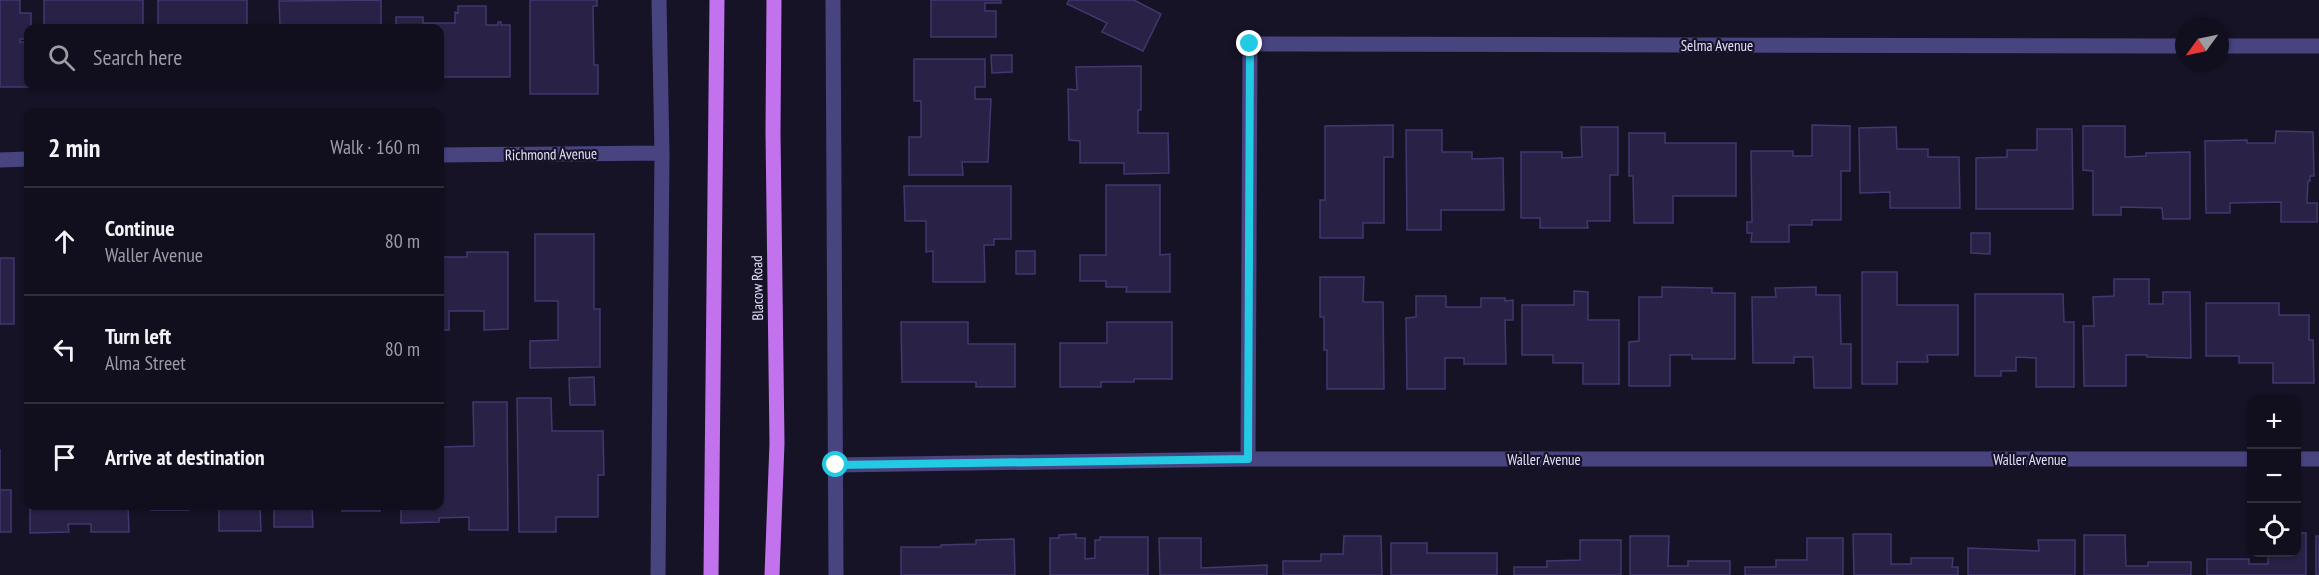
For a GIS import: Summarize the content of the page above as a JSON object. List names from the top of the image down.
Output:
{
  "streets": {
    "main road": ["Blacow Road"],
    "street": ["Selma Avenue", "Richmond Avenue", "Waller Avenue"]
  },
  "crossings": [
    ["Selma Avenue", "Waller Avenue"]
  ],
  "north": "bottom left",
  "page": {
    "search": "Search here",
    "heading": ["2 min", "Walk · 160 m"],
    "list": [
      ["Continue", "Waller Avenue", "80 m"],
      ["Turn left", "Alma Street", "80 m"],
      "Arrive at destination"
    ],
    "map_buttons": ["+", "−"]
  }
}
